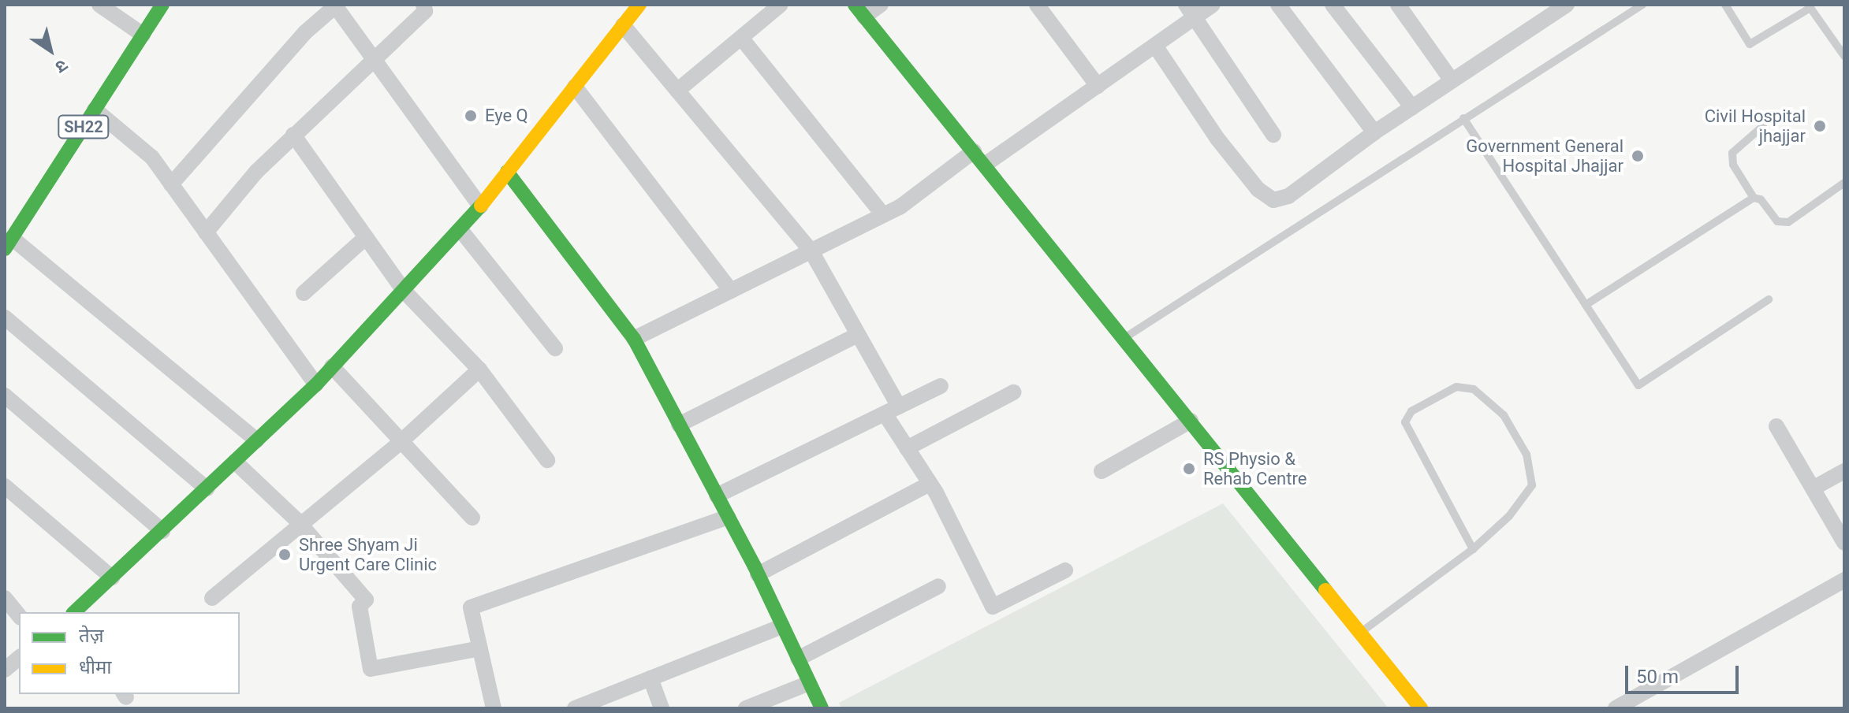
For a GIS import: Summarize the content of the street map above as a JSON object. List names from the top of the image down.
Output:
{
  "streets": {
    "street": ["SH22"]
  },
  "places": [
    "Eye Q",
    "Civil Hospital jhajjar",
    "Government General Hospital Jhajjar",
    "RS Physio & Rehab Centre",
    "Shree Shyam Ji Urgent Care Clinic"
  ],
  "legend": ["तेज़", "धीमा"],
  "scale_bar": "50 m",
  "north": "bottom right"
}
